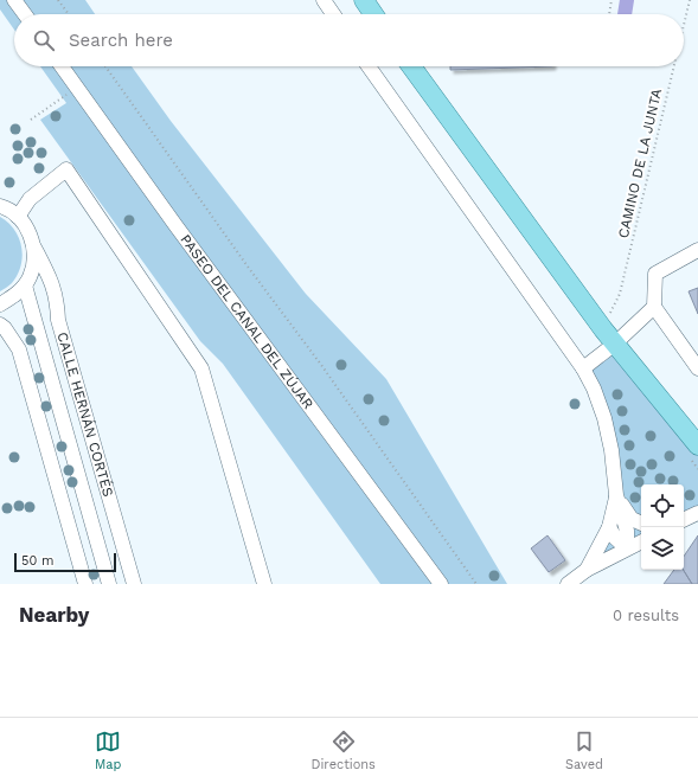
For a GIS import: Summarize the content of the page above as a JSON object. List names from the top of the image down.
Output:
{
  "streets": {
    "street": ["PASEO DEL CANAL DEL ZÚJAR", "CALLE HERNÁN CORTÉS"],
    "path": ["CAMINO DE LA JUNTA"]
  },
  "scale_bar": "50 m",
  "page": {
    "search": "Search here",
    "scale": "50 m",
    "heading": ["Nearby", "0 results"],
    "nav": ["Map", "Directions", "Saved"]
  }
}
